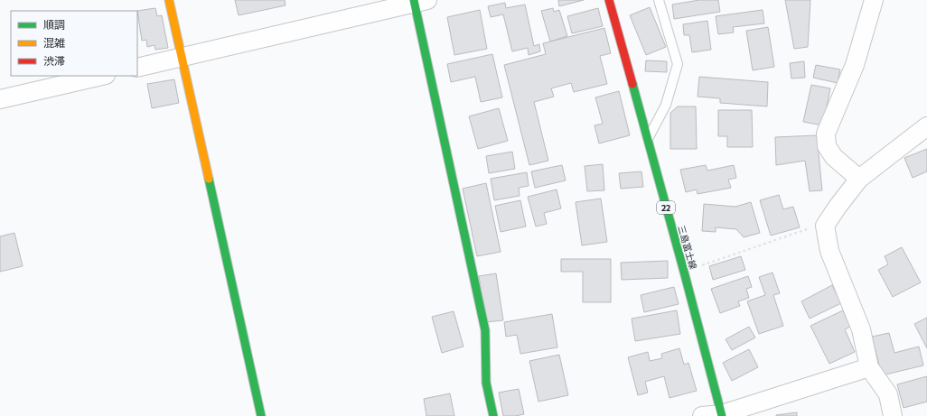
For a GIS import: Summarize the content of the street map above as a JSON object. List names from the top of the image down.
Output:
{
  "streets": {
    "street": ["22", "三島富士線"]
  },
  "legend": ["順調", "混雑", "渋滞"]
}
